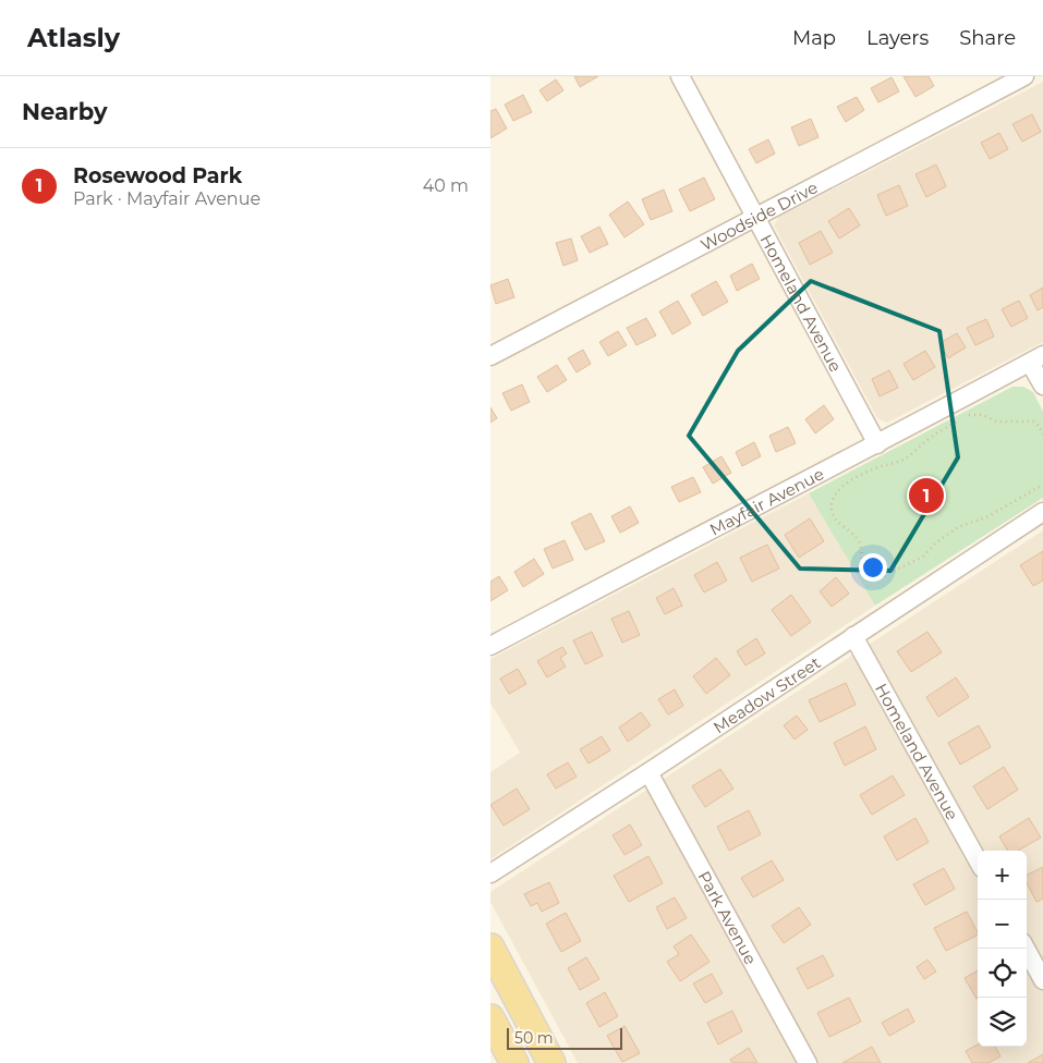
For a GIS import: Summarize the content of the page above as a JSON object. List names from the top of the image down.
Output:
{
  "streets": {
    "street": [
      "Woodside Drive",
      "Homeland Avenue",
      "Mayfair Avenue",
      "Meadow Street",
      "Park Avenue"
    ]
  },
  "crossings": [
    ["Woodside Drive", "Homeland Avenue"],
    ["Homeland Avenue", "Mayfair Avenue"],
    ["Homeland Avenue", "Meadow Street"],
    ["Meadow Street", "Park Avenue"]
  ],
  "scale_bar": "50 m",
  "page": {
    "header": "Atlasly",
    "nav": ["Map", "Layers", "Share"],
    "heading": "Nearby",
    "list": [
      {
        "mark": "1",
        "name": "Rosewood Park",
        "note": "Park · Mayfair Avenue",
        "value": "40 m"
      }
    ],
    "pins": "1",
    "map_buttons": ["+", "−"],
    "scale": "50 m"
  }
}
